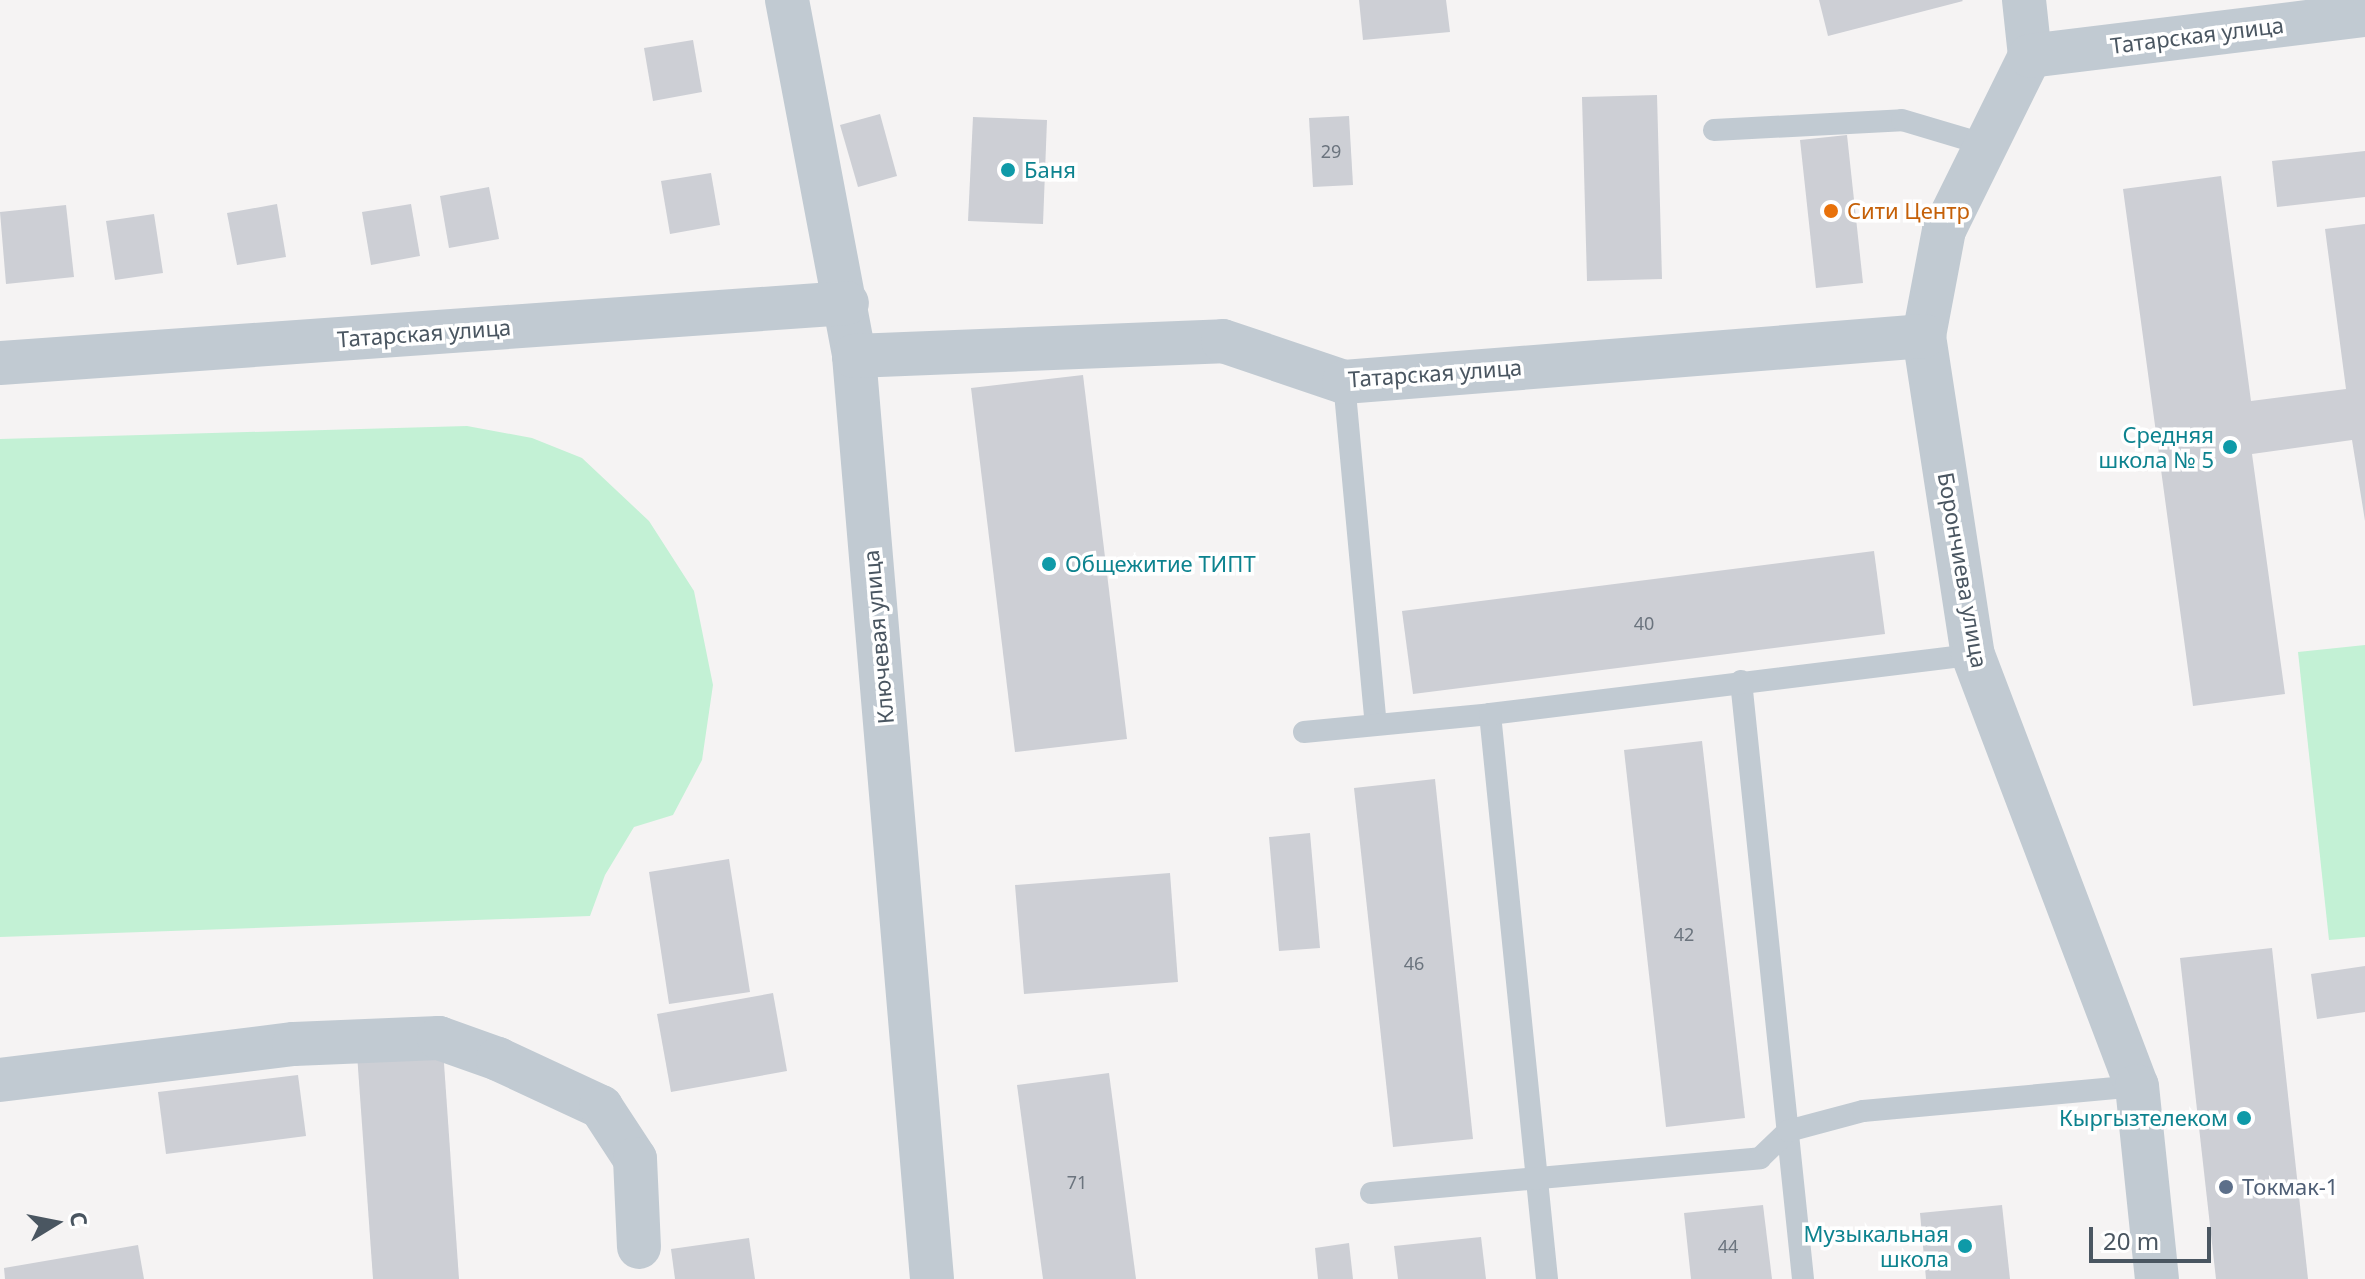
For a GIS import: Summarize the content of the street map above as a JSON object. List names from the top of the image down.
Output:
{
  "streets": {
    "street": ["Татарская улица", "Борончиева улица", "Ключевая улица"]
  },
  "crossings": [
    ["Татарская улица", "Борончиева улица"],
    ["Татарская улица", "Ключевая улица"]
  ],
  "places": [
    "Баня",
    "Сити Центр",
    "Средняя школа № 5",
    "Общежитие ТИПТ",
    "Кыргызтелеком",
    "Токмак-1",
    "Музыкальная школа"
  ],
  "house_numbers": [
    "29",
    "40",
    "42",
    "46",
    "71",
    "44"
  ],
  "scale_bar": "20 m",
  "north": "right"
}
